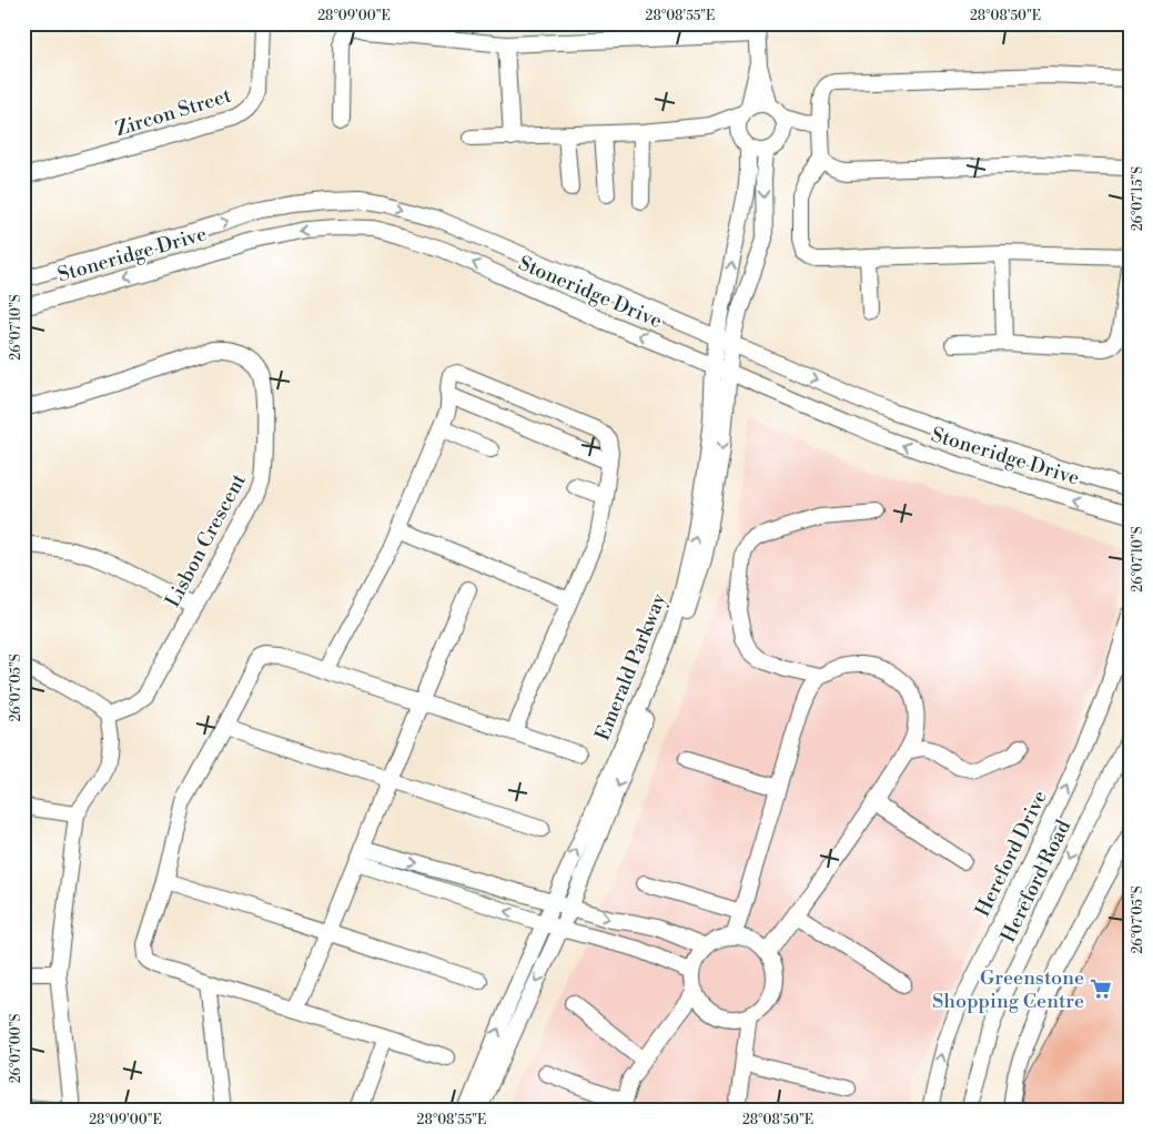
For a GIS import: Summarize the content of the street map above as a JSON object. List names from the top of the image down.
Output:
{
  "streets": {
    "street": [
      "Zircon Street",
      "Stoneridge Drive",
      "Lisbon Crescent",
      "Emerald Parkway",
      "Hereford Drive",
      "Hereford Road"
    ]
  },
  "crossings": [
    ["Stoneridge Drive", "Emerald Parkway"]
  ],
  "places": {
    "supermarket": ["Greenstone Shopping Centre"]
  },
  "coordinates": [
    "28°09'00\"E",
    "28°08'55\"E",
    "28°08'50\"E",
    "26°07'15\"S",
    "26°07'10\"S",
    "26°07'05\"S",
    "26°07'00\"S"
  ]
}
